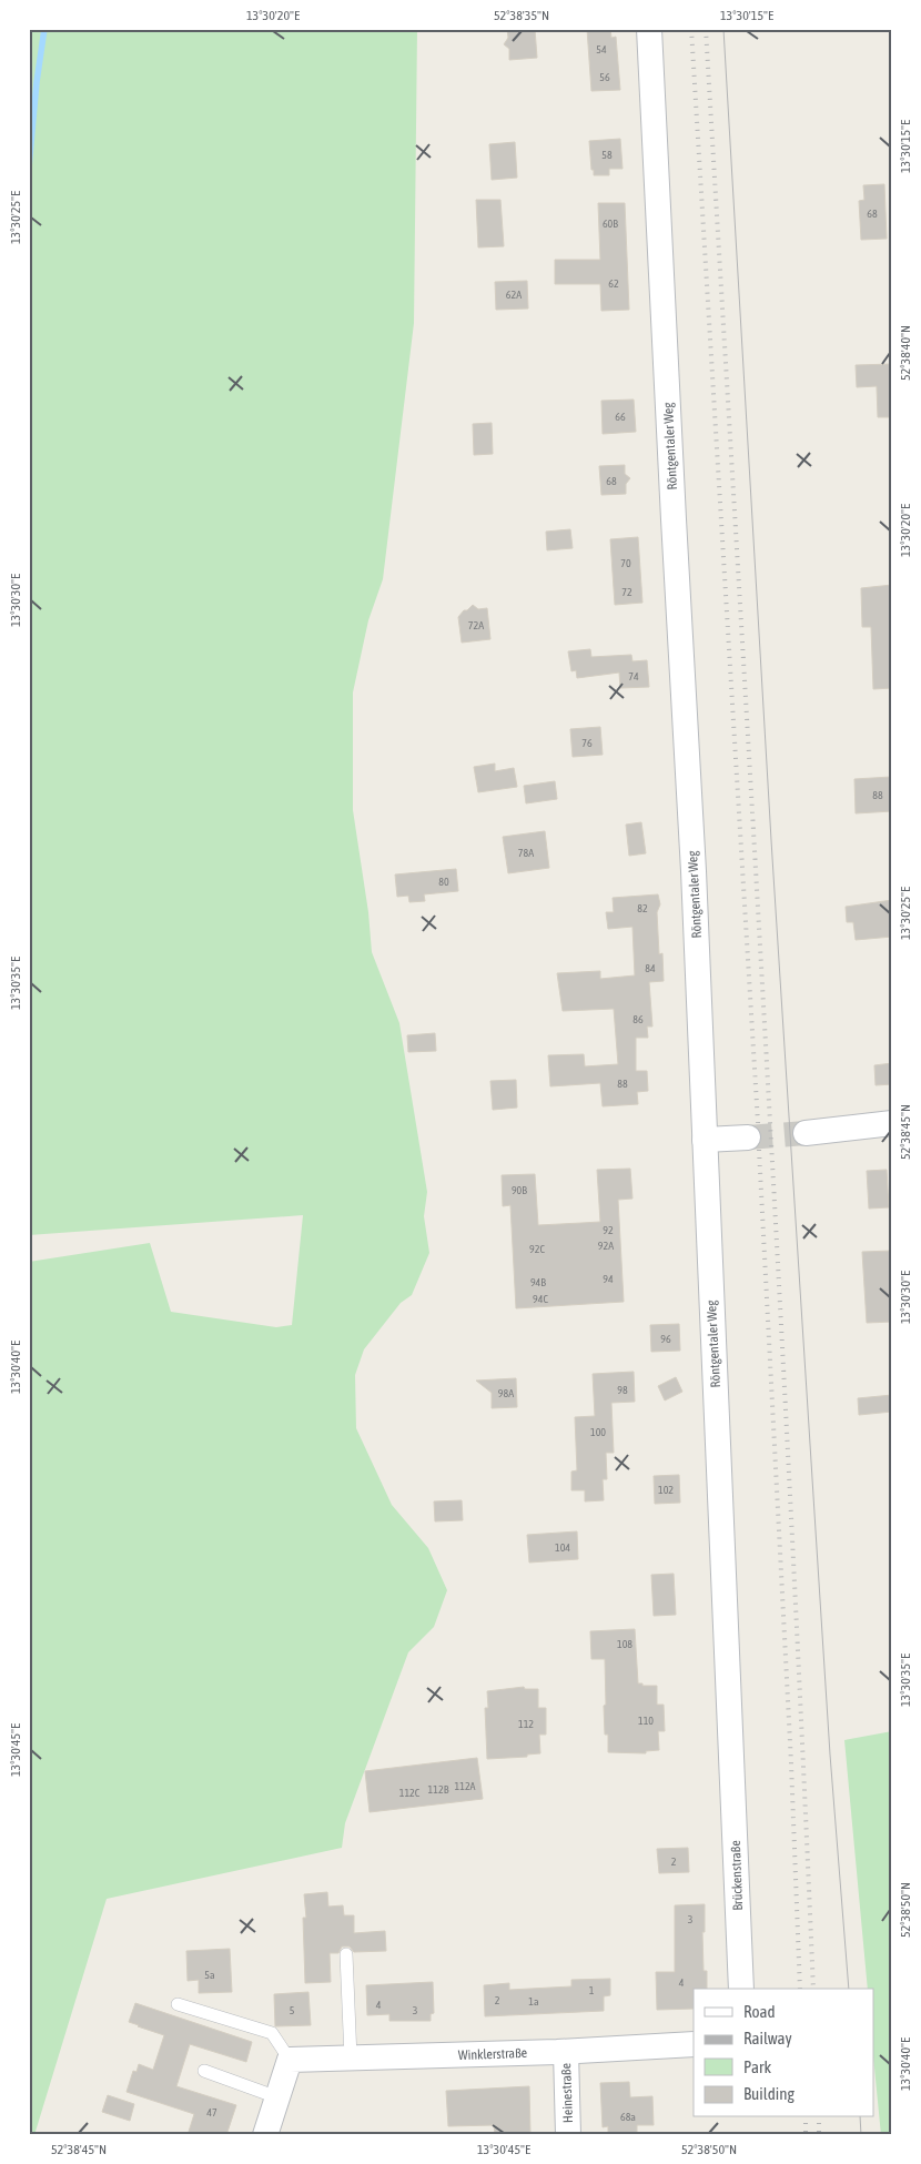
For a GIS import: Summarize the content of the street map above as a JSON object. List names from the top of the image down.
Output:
{
  "streets": {
    "street": [
      "Röntgentaler Weg",
      "Brückenstraße",
      "Winklerstraße",
      "Heinestraße"
    ]
  },
  "crossings": [
    ["Röntgentaler Weg", "Brückenstraße"],
    ["Winklerstraße", "Heinestraße"]
  ],
  "house_numbers": [
    "54",
    "56",
    "58",
    "68",
    "60B",
    "62",
    "62A",
    "66",
    "68",
    "70",
    "72",
    "72A",
    "74",
    "76",
    "88",
    "78A",
    "80",
    "82",
    "84",
    "86",
    "88",
    "90B",
    "92",
    "92A",
    "92C",
    "94",
    "94B",
    "94C",
    "96",
    "98",
    "98A",
    "100",
    "102",
    "104",
    "108",
    "110",
    "112",
    "112A",
    "112B",
    "112C",
    "2",
    "3",
    "5a",
    "4",
    "1",
    "2",
    "1a",
    "4",
    "5",
    "3",
    "47",
    "68a"
  ],
  "legend": [
    "Road",
    "Railway",
    "Park",
    "Building"
  ],
  "coordinates": [
    "13°30'20\"E",
    "52°38'35\"N",
    "13°30'15\"E",
    "13°30'25\"E",
    "52°38'40\"N",
    "13°30'30\"E",
    "13°30'35\"E",
    "52°38'45\"N",
    "13°30'40\"E",
    "13°30'45\"E",
    "52°38'50\"N"
  ]
}
